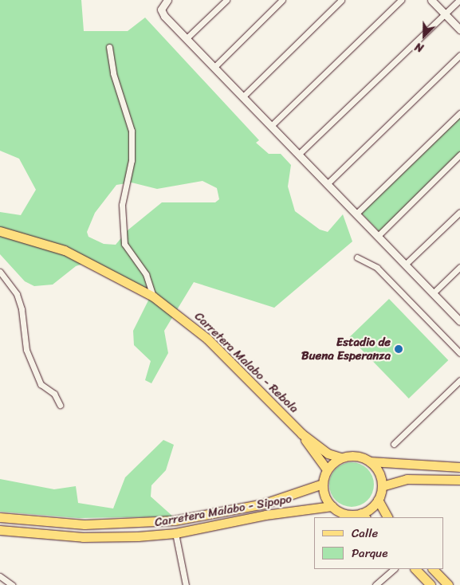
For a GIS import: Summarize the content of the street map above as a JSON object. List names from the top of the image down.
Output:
{
  "streets": {
    "main road": ["Carretera Malabo - Rebola", "Carretera Malabo - Sipopo"]
  },
  "crossings": [
    ["Carretera Malabo - Rebola", "Carretera Malabo - Sipopo"]
  ],
  "places": ["Estadio de Buena Esperanza"],
  "legend": ["Calle", "Parque"],
  "north": "bottom left"
}
